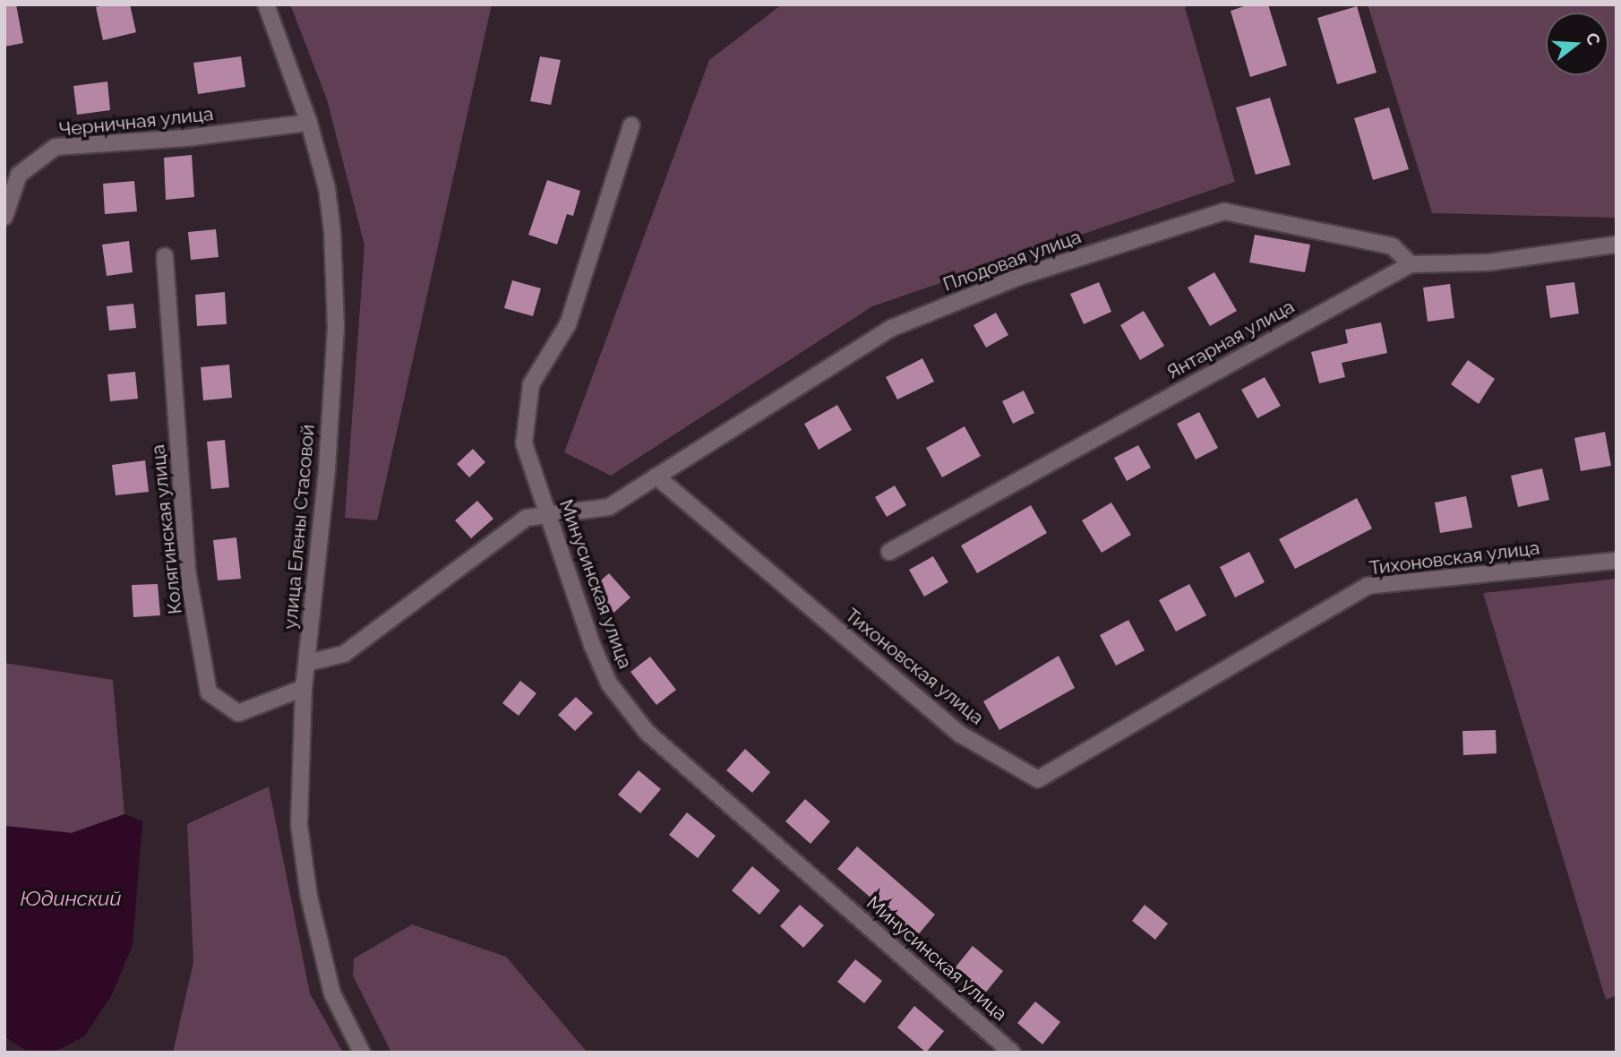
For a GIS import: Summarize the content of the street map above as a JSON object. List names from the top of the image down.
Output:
{
  "streets": {
    "street": [
      "Черничная улица",
      "Плодовая улица",
      "Янтарная улица",
      "улица Елены Стасовой",
      "Колягинская улица",
      "Тихоновская улица",
      "Минусинская улица"
    ]
  },
  "crossings": [
    ["Черничная улица", "улица Елены Стасовой"],
    ["Плодовая улица", "Янтарная улица"],
    ["Плодовая улица", "Тихоновская улица"],
    ["улица Елены Стасовой", "Колягинская улица"]
  ],
  "water": ["Юдинский"],
  "north": "right"
}
